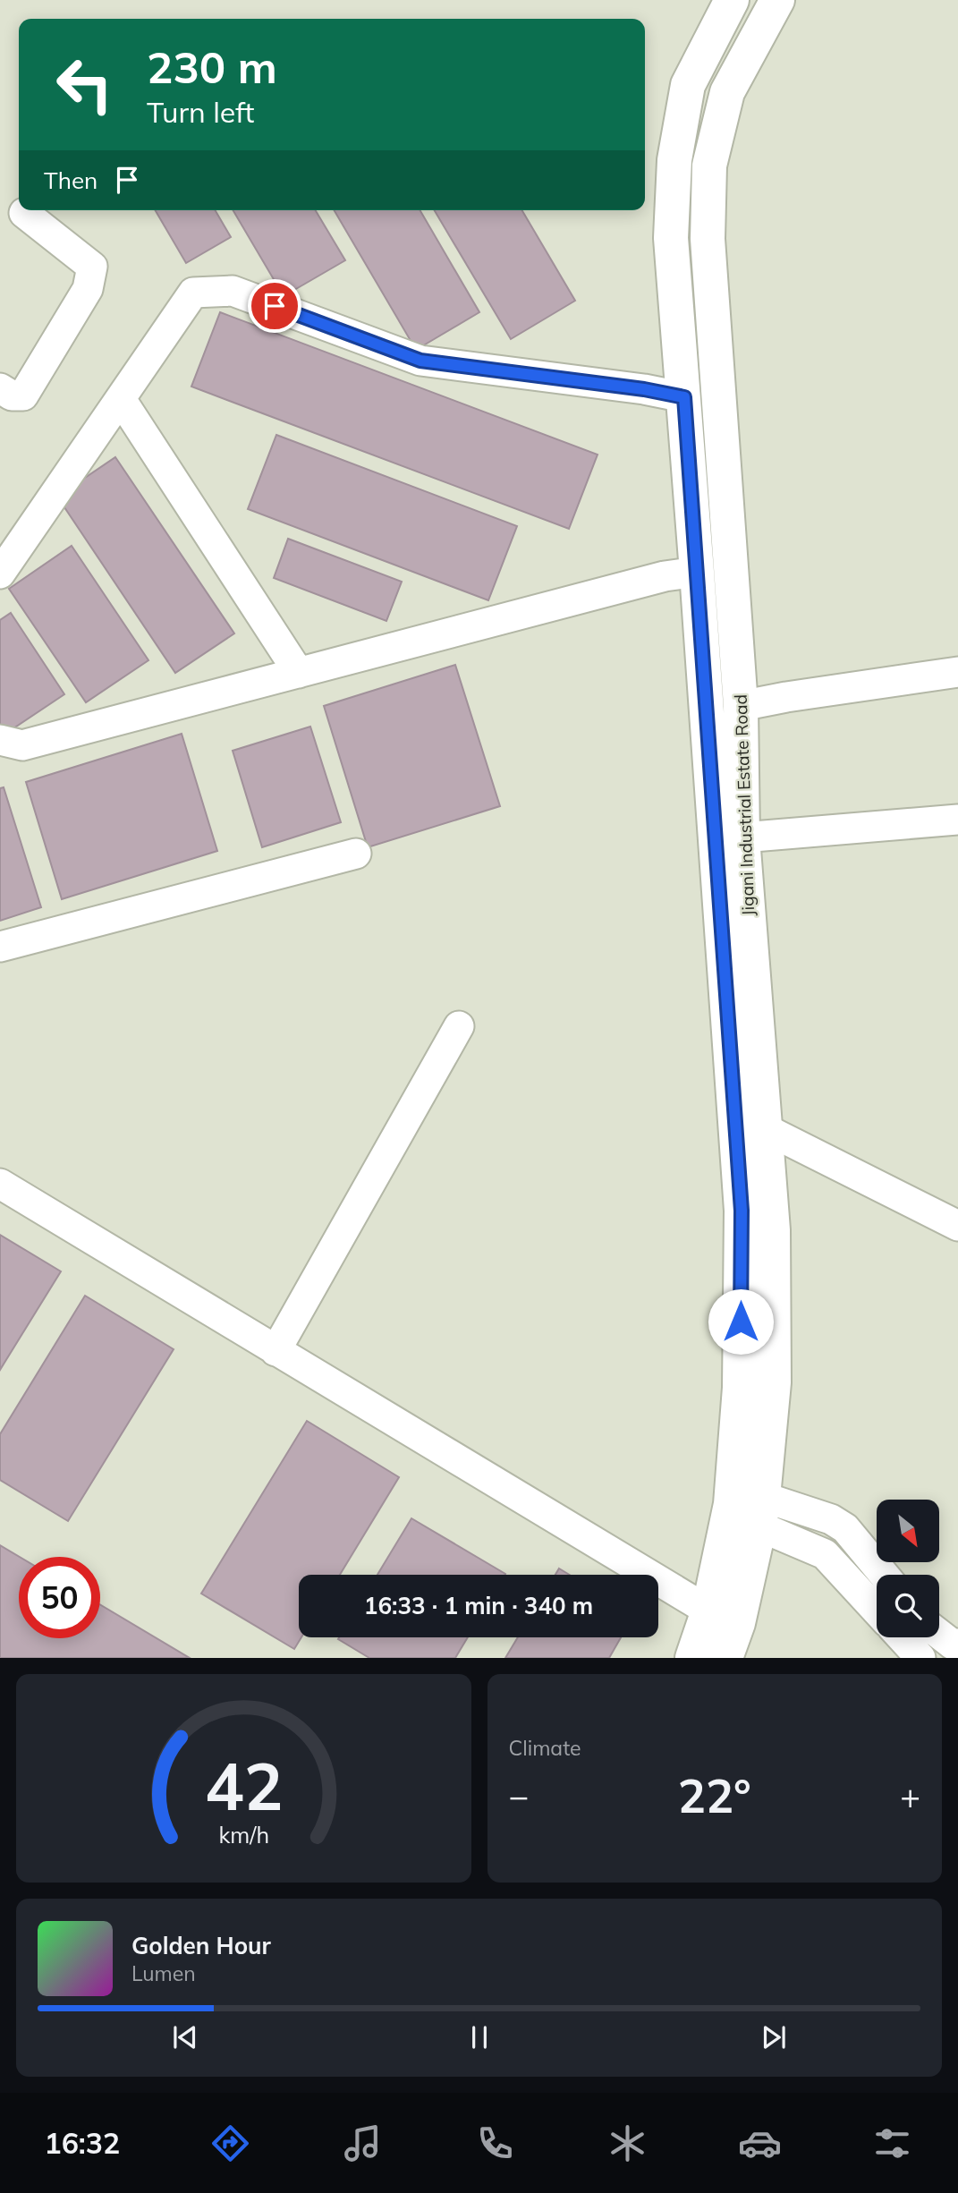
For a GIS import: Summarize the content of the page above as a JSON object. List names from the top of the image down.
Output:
{
  "streets": {
    "main road": ["Jigani Industrial Estate Road"]
  },
  "north": "bottom right",
  "page": {
    "turn": ["230 m", "Turn left"],
    "then": "Then",
    "limit": "50",
    "trip": "16:33 · 1 min · 340 m",
    "tile": "Climate",
    "heat": ["−", "22°", "+"],
    "song": ["Golden Hour", "Lumen"],
    "tabs": "16:32",
    "gauge": ["42", "km/h"]
  }
}
